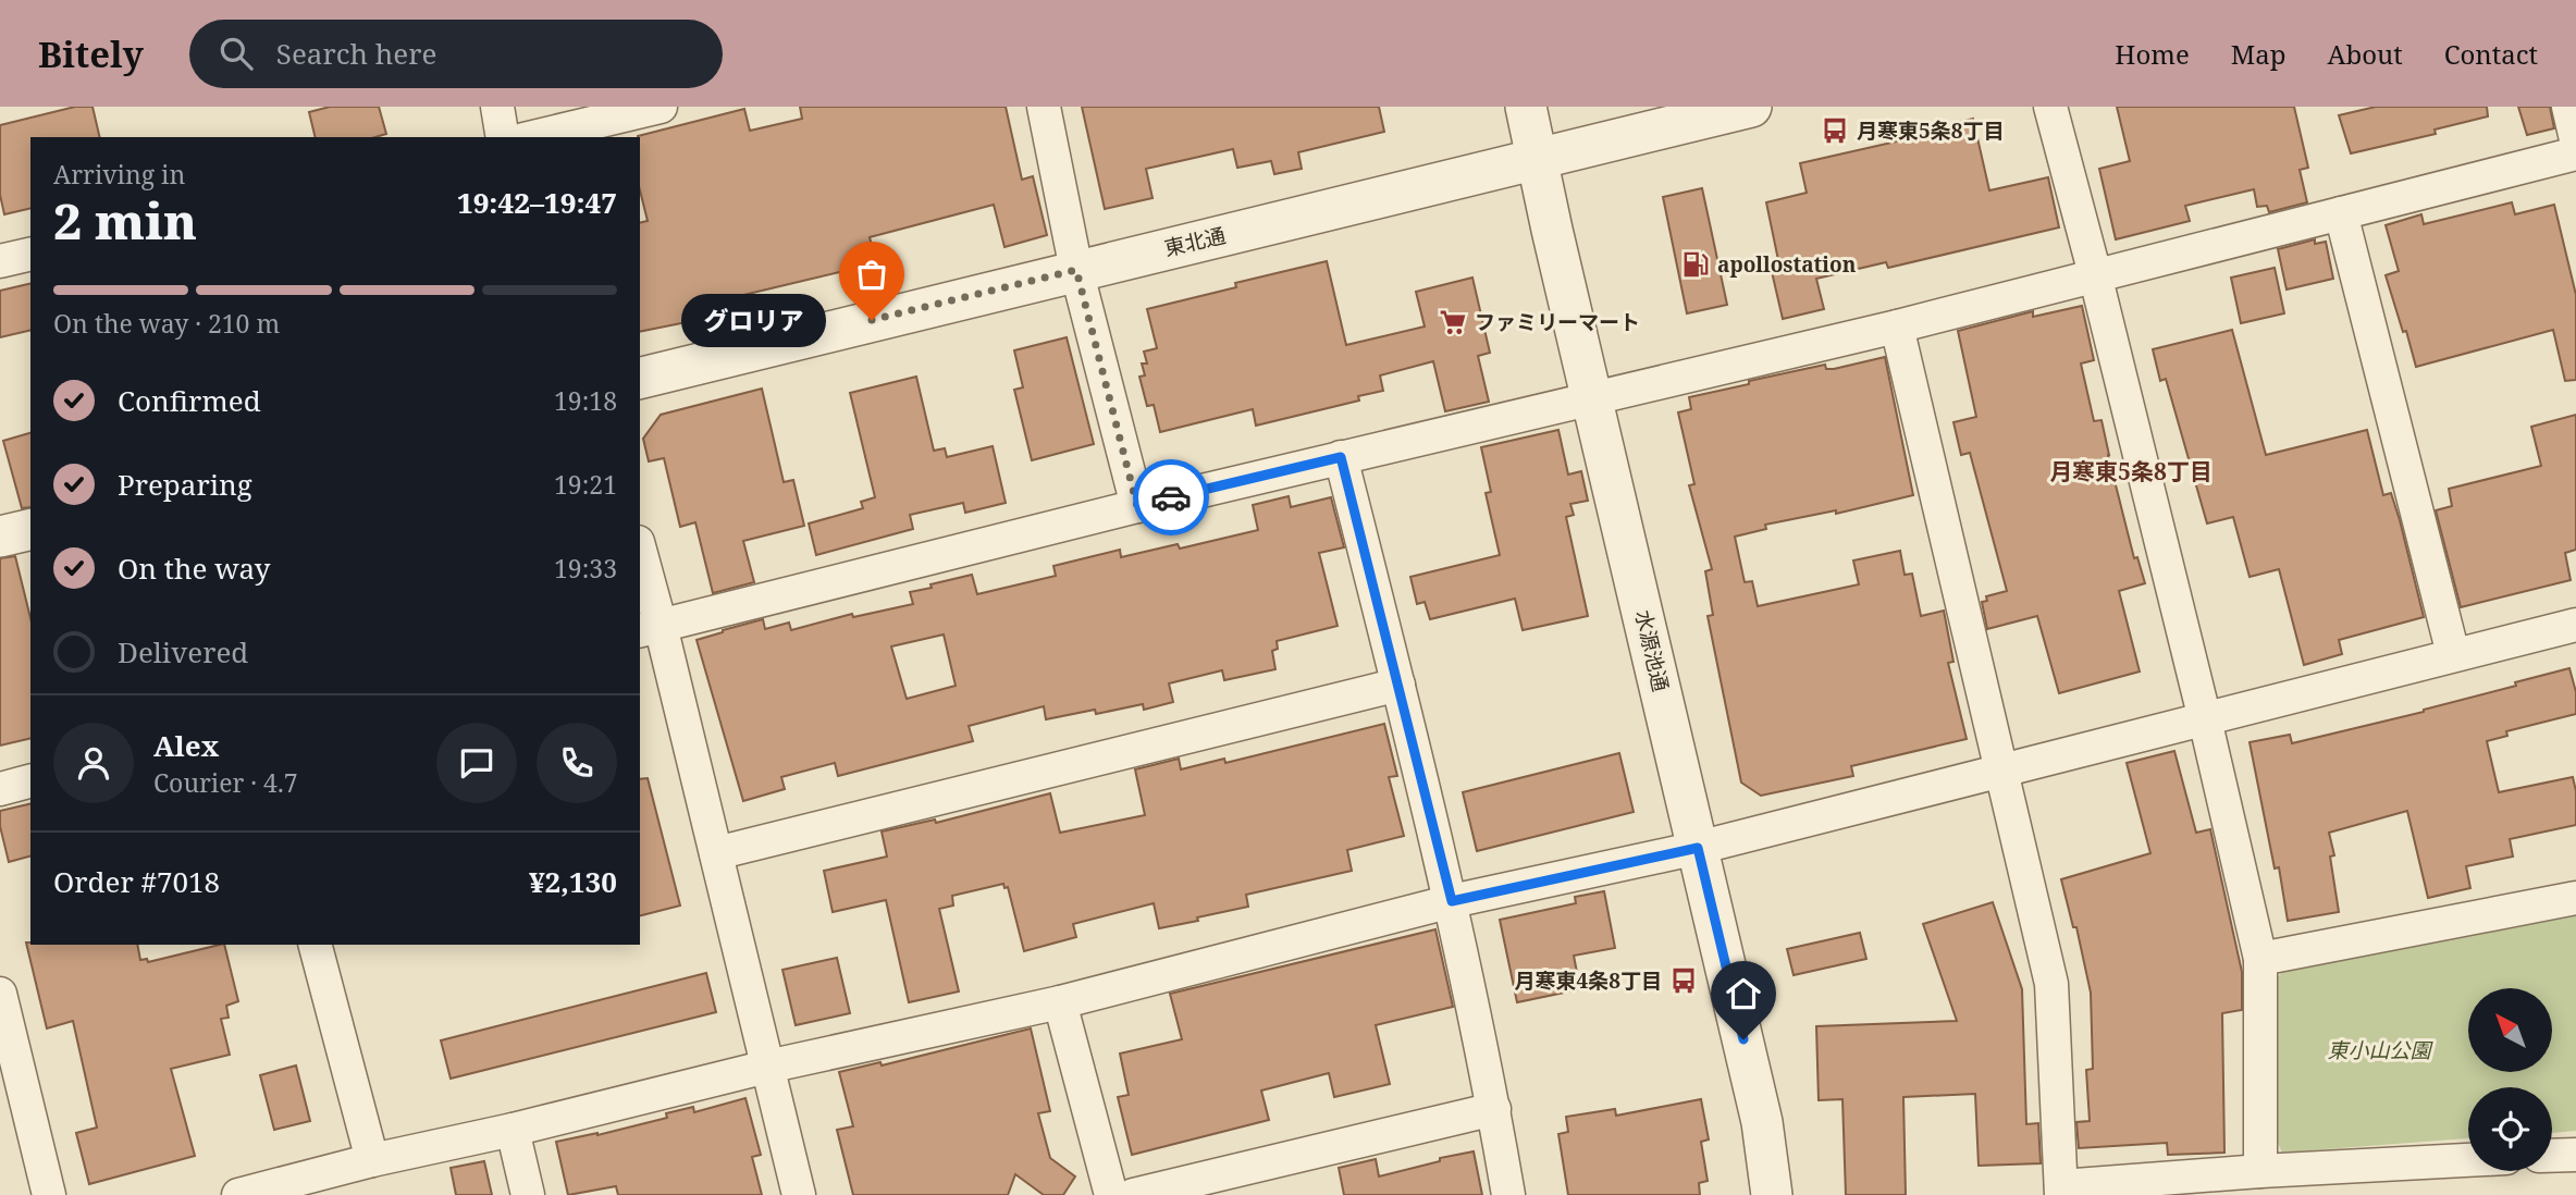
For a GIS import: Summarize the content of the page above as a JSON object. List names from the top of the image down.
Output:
{
  "streets": {
    "street": ["東北通", "水源池通"]
  },
  "crossings": [
    ["東北通", "水源池通"]
  ],
  "districts": ["月寒東5条8丁目"],
  "parks": ["東小山公園"],
  "places": {
    "bus stop": ["月寒東5条8丁目", "月寒東4条8丁目"],
    "fuel station": ["apollostation"],
    "other": ["グロリア"],
    "supermarket": ["ファミリーマート"]
  },
  "north": "top left",
  "page": {
    "header": "Bitely",
    "search": "Search here",
    "nav": [
      "Home",
      "Map",
      "About",
      "Contact"
    ],
    "heading": ["2 min", "Arriving in", "19:42–19:47"],
    "panel": [
      "Alex",
      "Courier · 4.7",
      "Order #7018",
      "¥2,130"
    ],
    "bar": "On the way · 210 m",
    "bubble": "グロリア",
    "list": [
      ["Confirmed", "19:18"],
      ["Preparing", "19:21"],
      ["On the way", "19:33"],
      "Delivered"
    ]
  }
}
